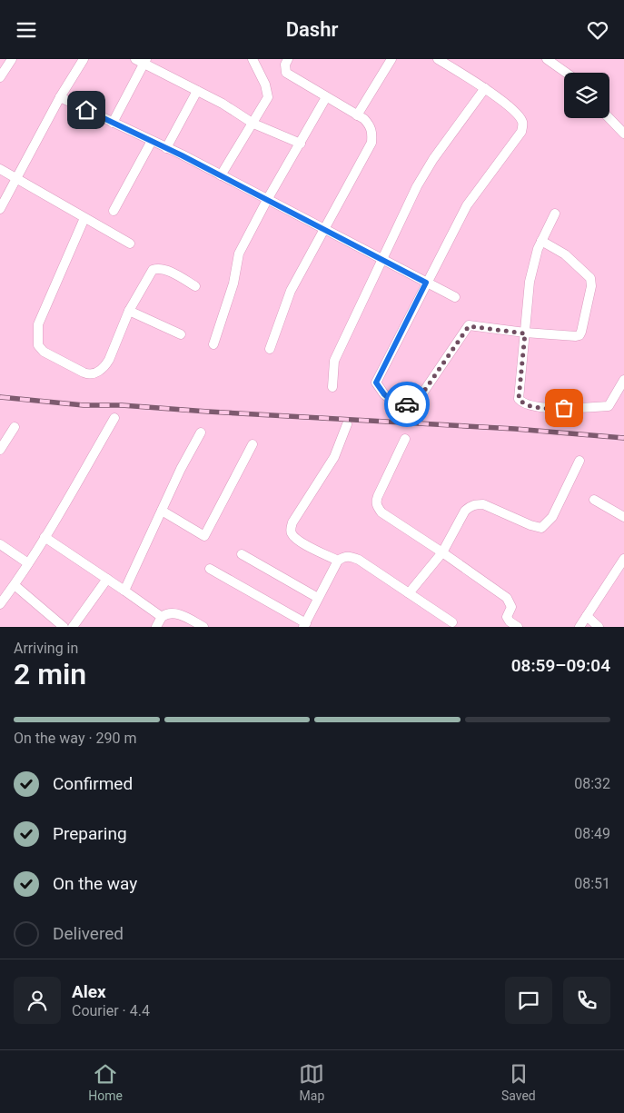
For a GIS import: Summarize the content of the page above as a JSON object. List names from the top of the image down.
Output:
{
  "page": {
    "header": "Dashr",
    "heading": ["2 min", "Arriving in", "08:59–09:04"],
    "panel": ["Alex", "Courier · 4.4"],
    "bar": "On the way · 290 m",
    "list": [
      ["Confirmed", "08:32"],
      ["Preparing", "08:49"],
      ["On the way", "08:51"],
      "Delivered"
    ],
    "tabs": ["Home", "Map", "Saved"]
  }
}
